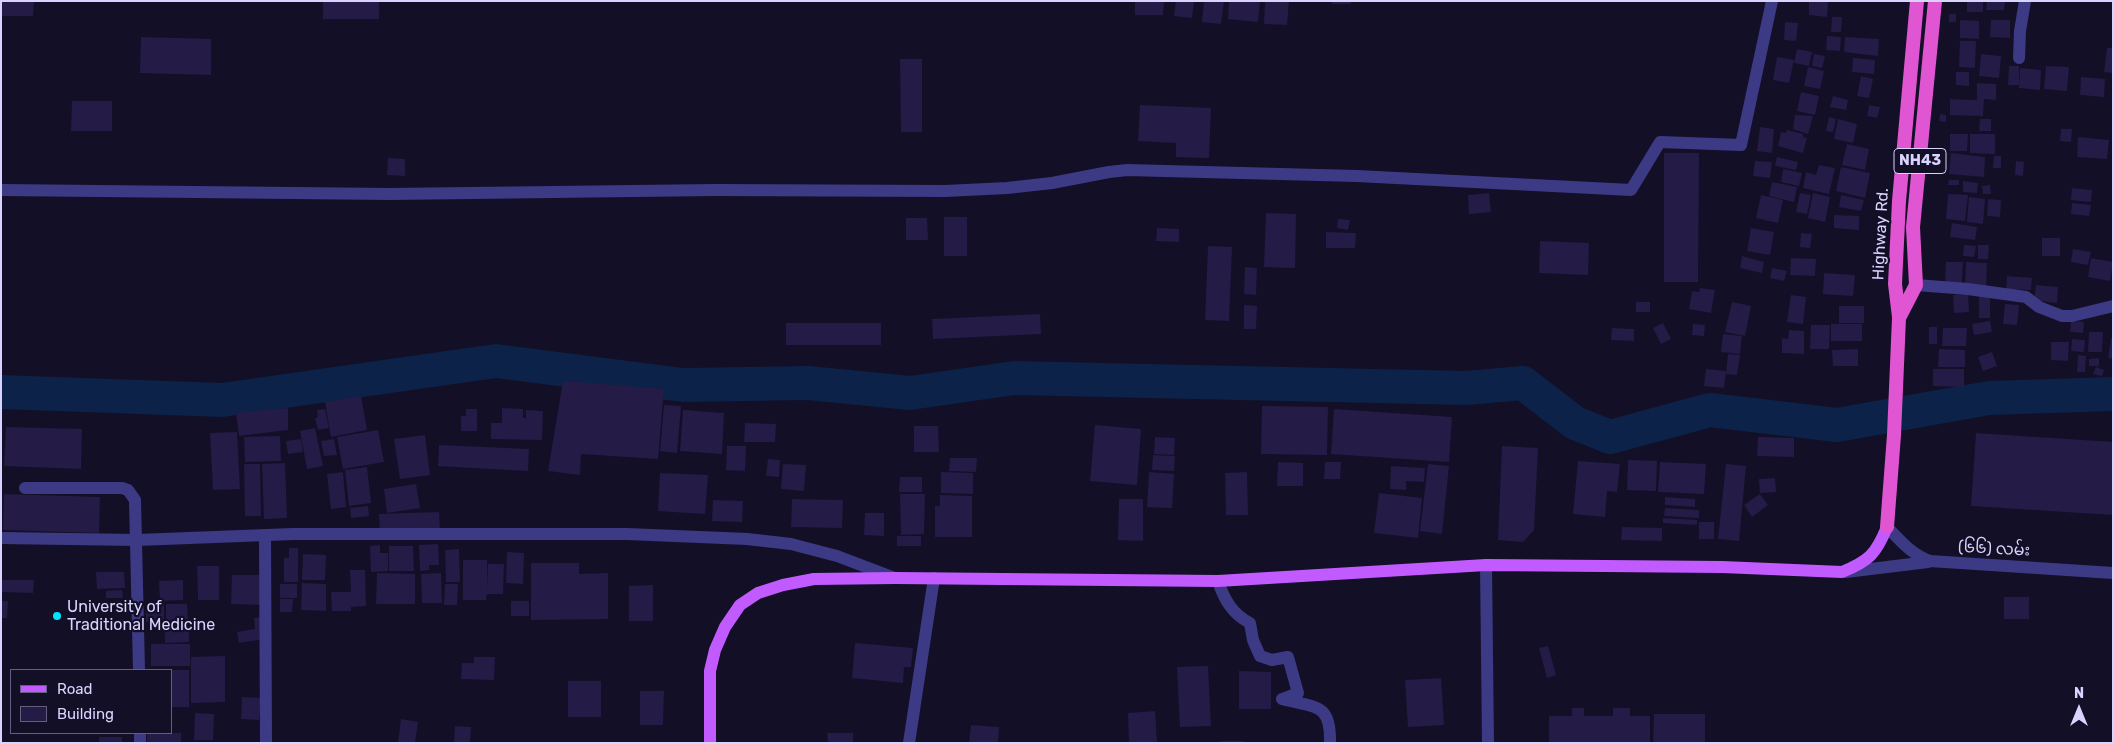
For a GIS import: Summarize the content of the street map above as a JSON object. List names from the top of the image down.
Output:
{
  "streets": {
    "highway": ["NH43", "Highway Rd."],
    "street": ["(၆၆) လမ်း"]
  },
  "crossings": [
    ["NH43", "Highway Rd."],
    ["NH43", "(၆၆) လမ်း"]
  ],
  "places": ["University of Traditional Medicine"],
  "legend": ["Road", "Building"],
  "north": "top"
}
